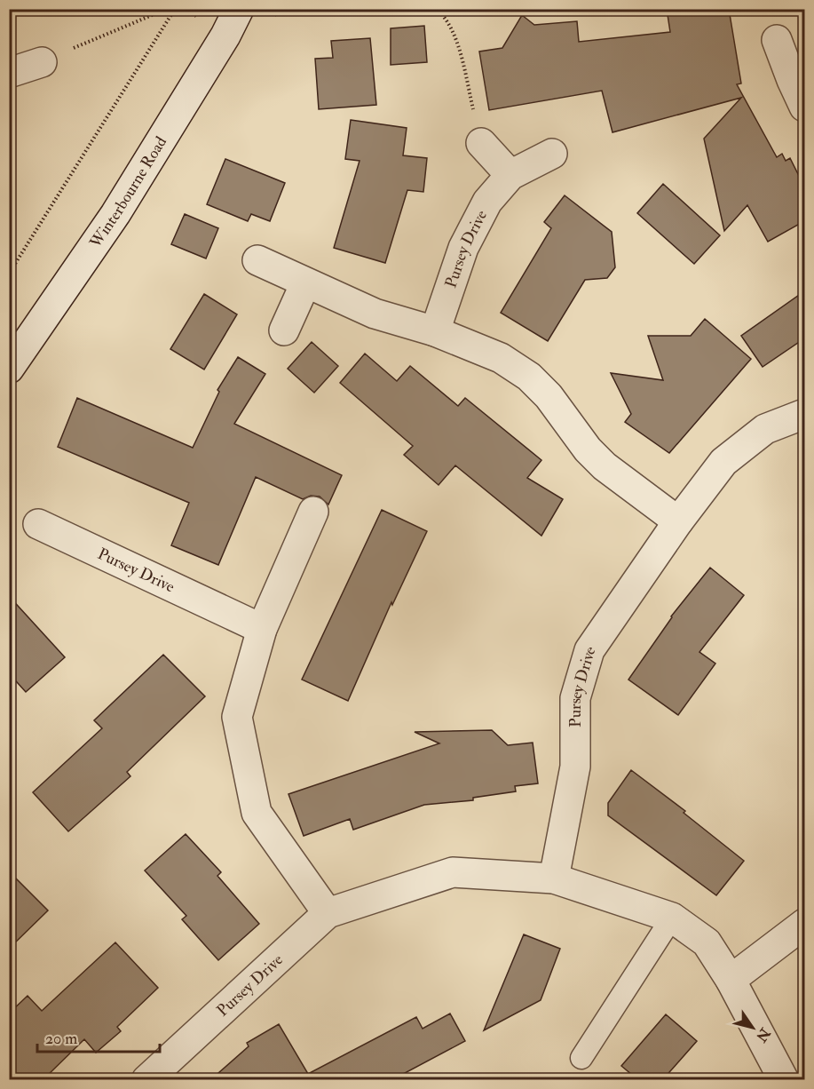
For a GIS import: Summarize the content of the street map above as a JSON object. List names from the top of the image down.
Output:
{
  "streets": {
    "street": ["Winterbourne Road", "Pursey Drive"]
  },
  "scale_bar": "20 m",
  "north": "bottom right"
}
